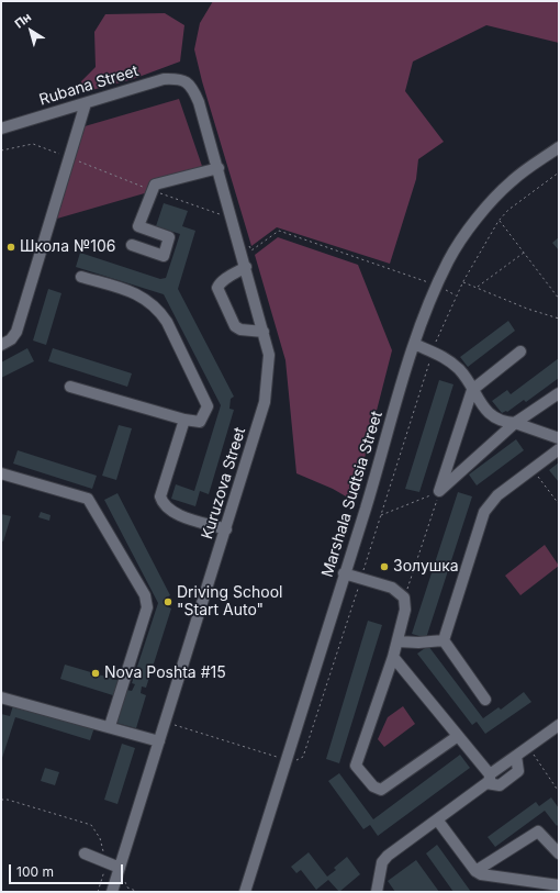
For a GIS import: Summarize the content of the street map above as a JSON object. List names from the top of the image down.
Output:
{
  "streets": {
    "street": ["Rubana Street", "Kuruzova Street", "Marshala Sudtsia Street"]
  },
  "crossings": [
    ["Rubana Street", "Kuruzova Street"]
  ],
  "places": [
    "Школа №106",
    "Золушка",
    "Driving School \"Start Auto\"",
    "Nova Poshta #15"
  ],
  "scale_bar": "100 m",
  "north": "top left"
}
